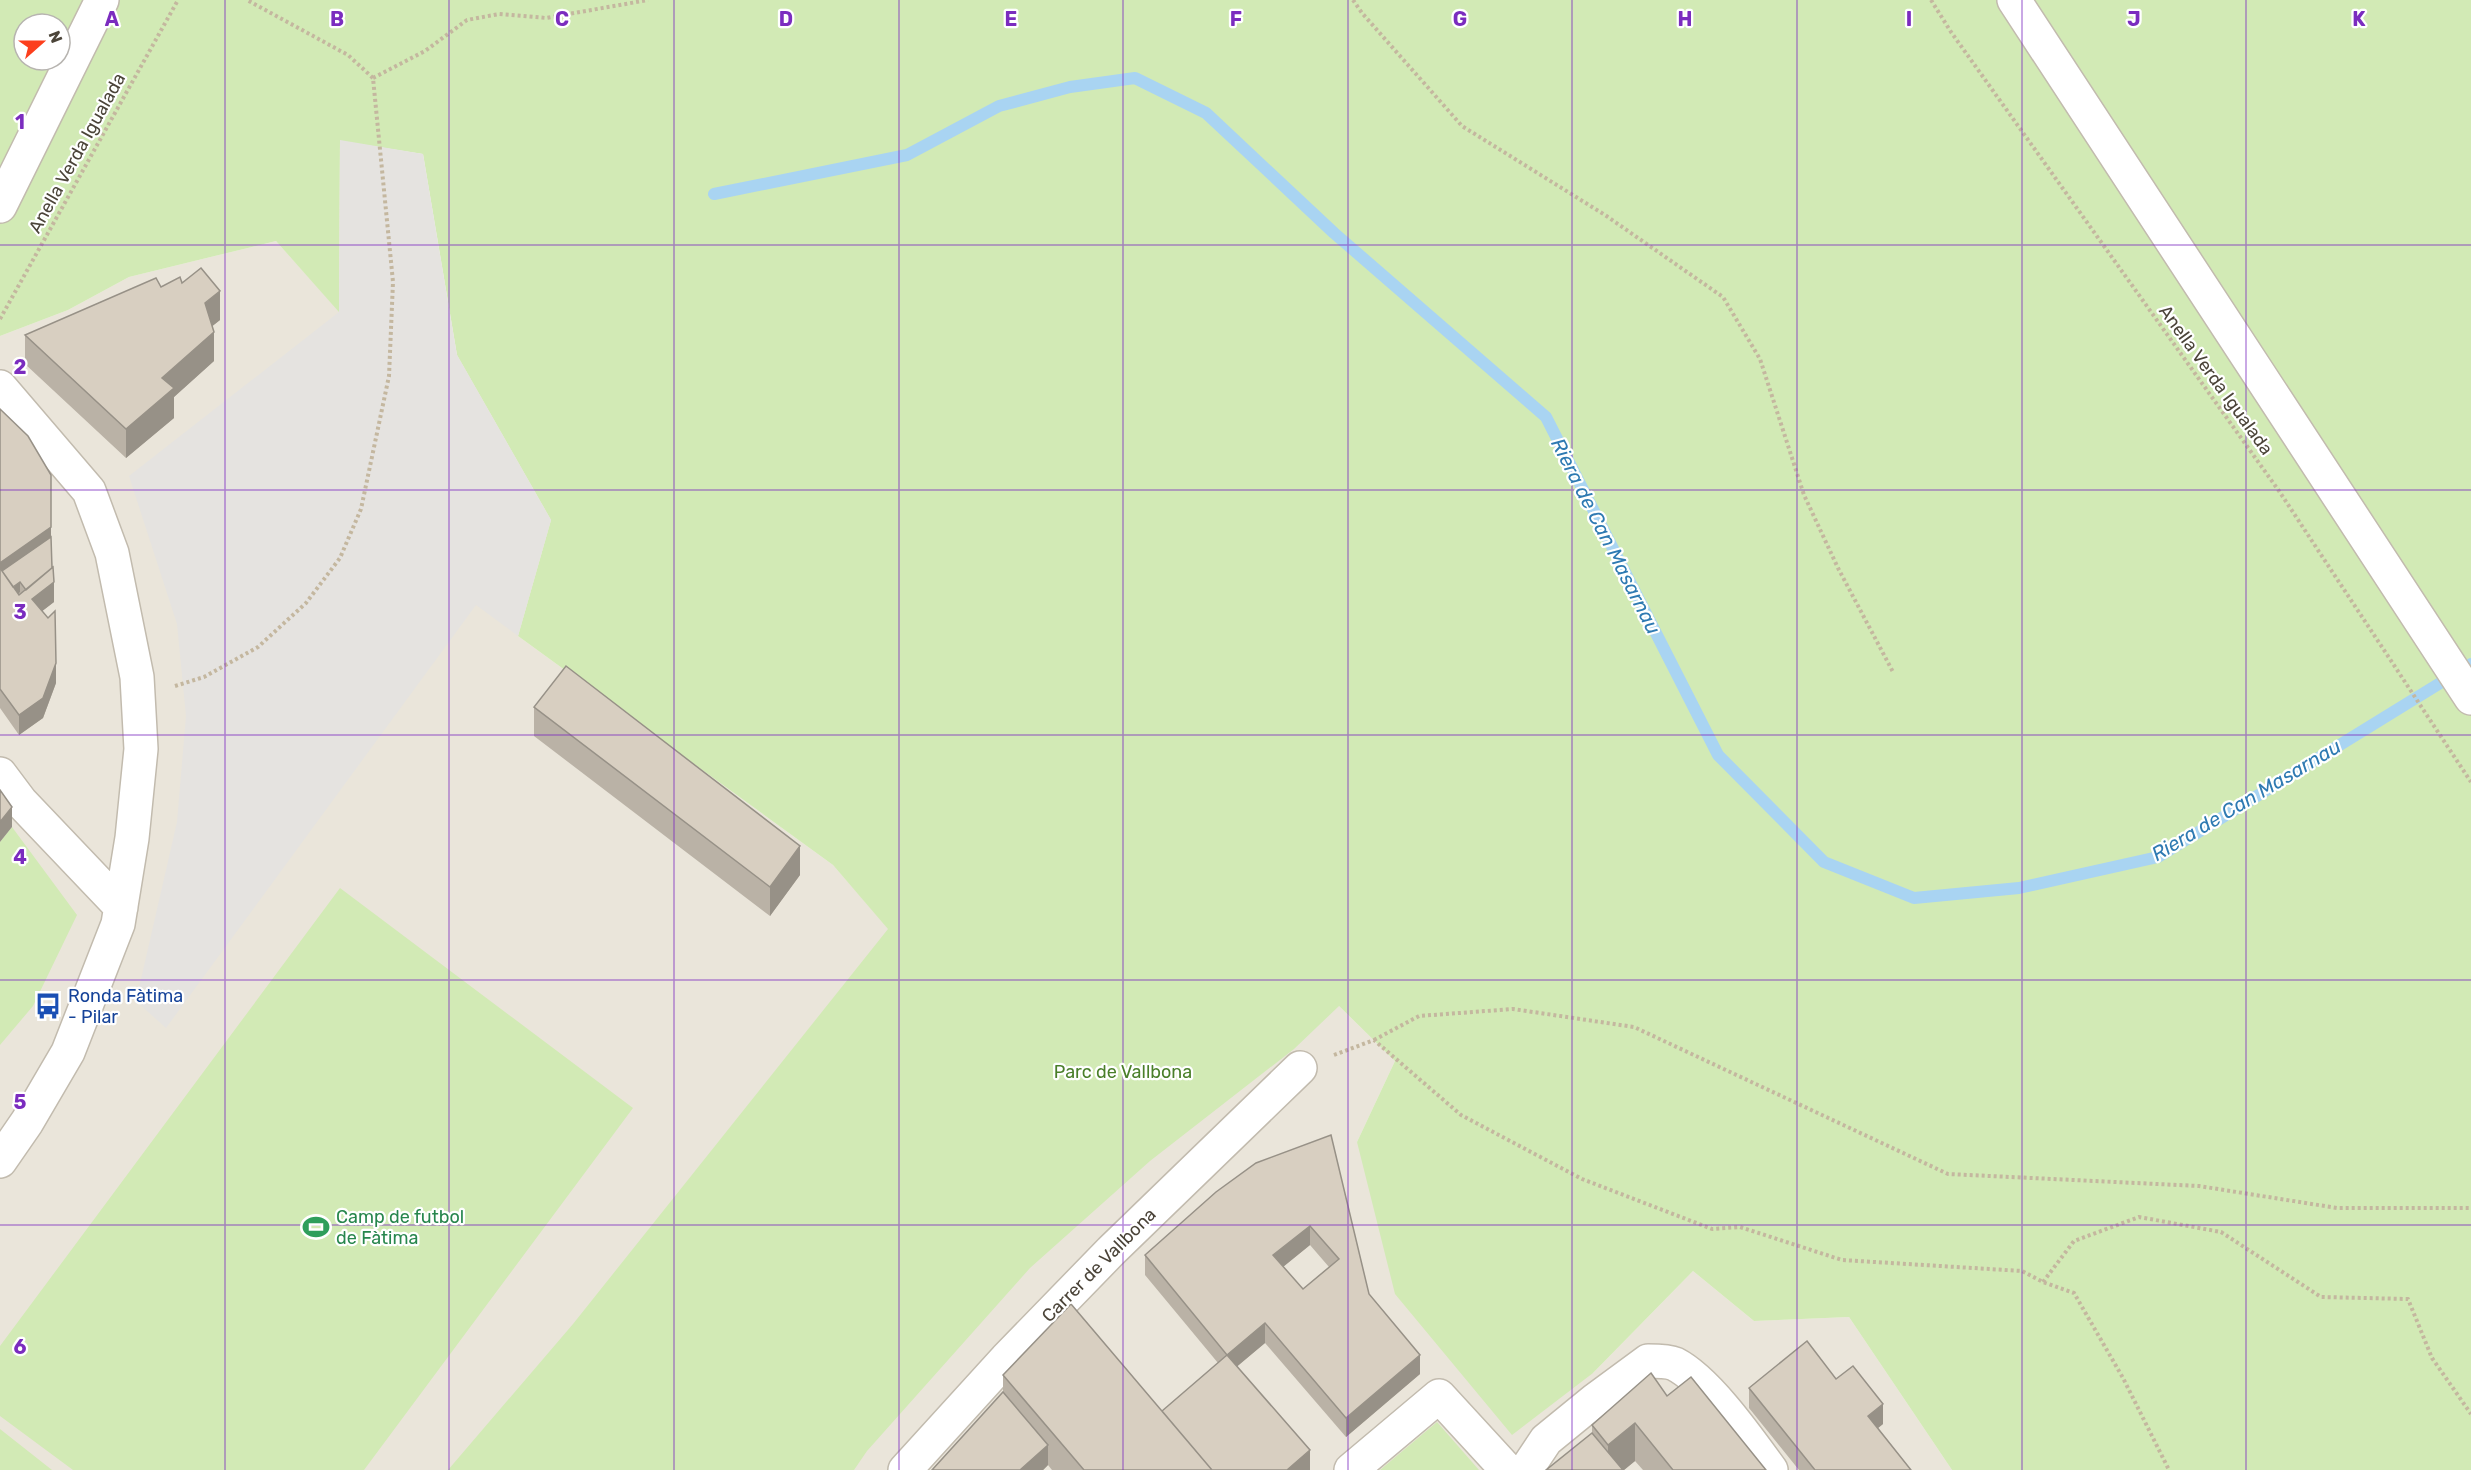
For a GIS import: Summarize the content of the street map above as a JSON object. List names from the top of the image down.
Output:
{
  "streets": {
    "street": ["Carrer de Vallbona"],
    "path": ["Anella Verda Igualada"]
  },
  "water": ["Riera de Can Masarnau"],
  "parks": ["Parc de Vallbona"],
  "places": {
    "bus stop": ["Ronda Fàtima - Pilar"],
    "sports": ["Camp de futbol de Fàtima"]
  },
  "north": "right",
  "grid": {
    "columns": [
      "A",
      "B",
      "C",
      "D",
      "E",
      "F",
      "G",
      "H",
      "I",
      "J",
      "K"
    ],
    "rows": [
      "1",
      "2",
      "3",
      "4",
      "5",
      "6"
    ]
  }
}
